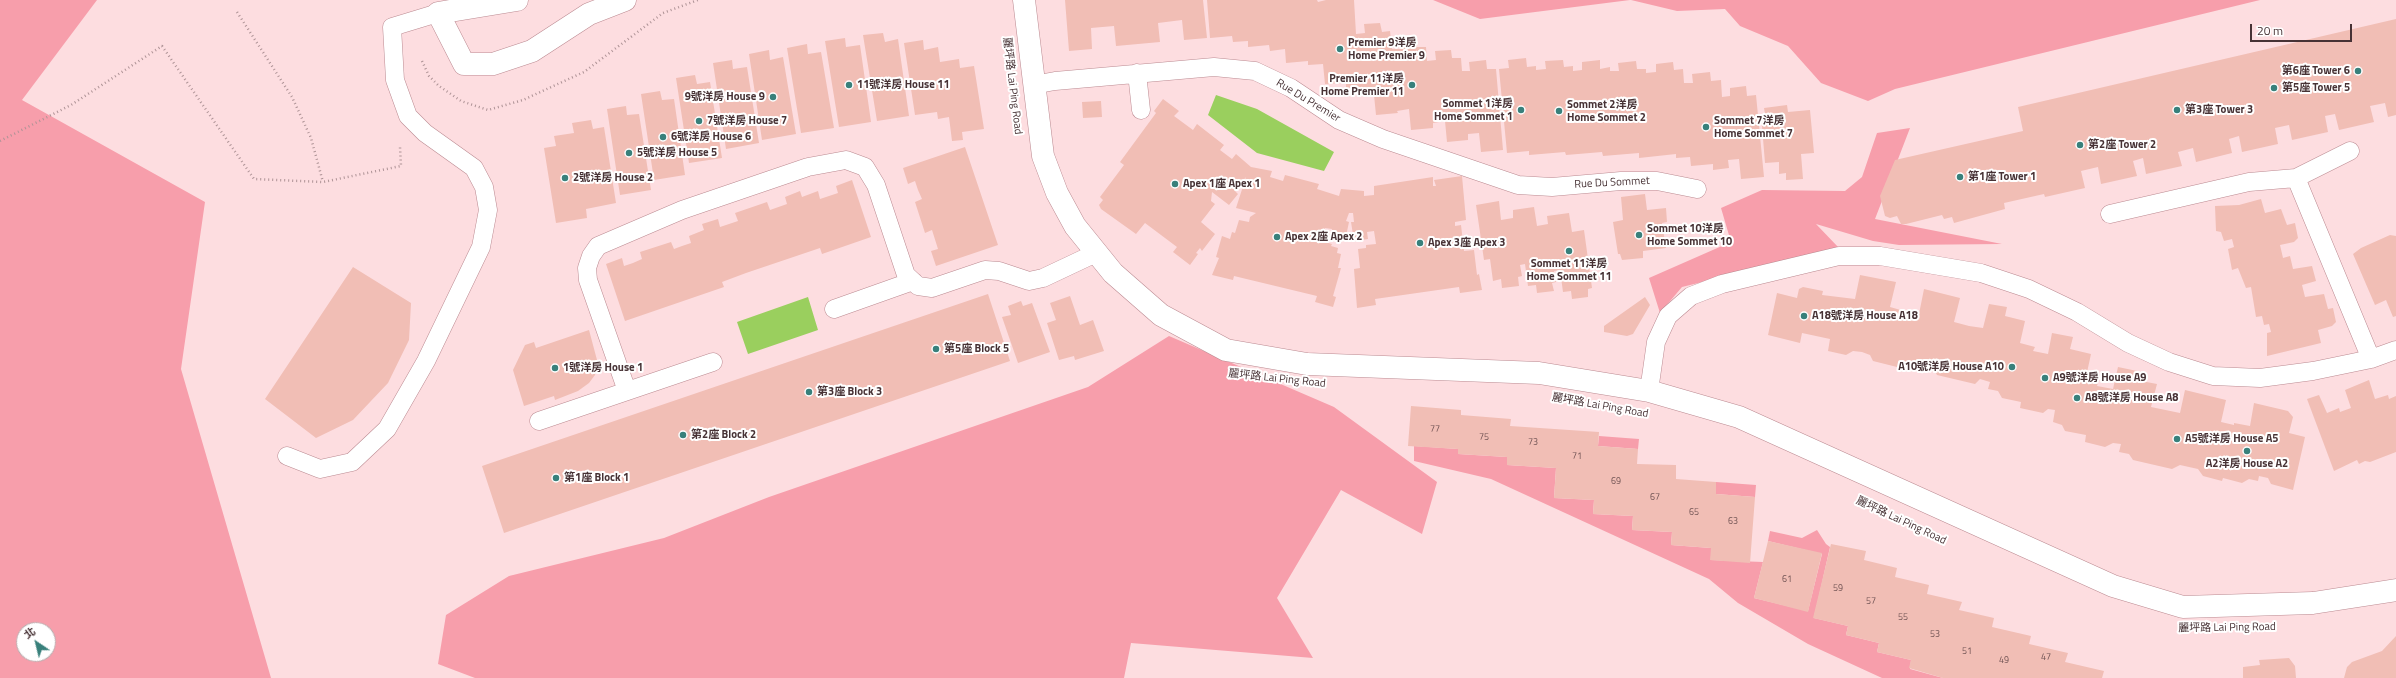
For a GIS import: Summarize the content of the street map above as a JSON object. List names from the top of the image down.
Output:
{
  "streets": {
    "street": ["麗坪路 Lai Ping Road"],
    "lane": ["Rue Du Premier", "Rue Du Sommet"]
  },
  "crossings": [
    ["麗坪路 Lai Ping Road", "Rue Du Premier"],
    ["Rue Du Premier", "Rue Du Sommet"]
  ],
  "places": [
    "Premier 9洋房 Home Premier 9",
    "第6座 Tower 6",
    "11號洋房 House 11",
    "Premier 11洋房 Home Premier 11",
    "第5座 Tower 5",
    "9號洋房 House 9",
    "Sommet 1洋房 Home Sommet 1",
    "第3座 Tower 3",
    "Sommet 2洋房 Home Sommet 2",
    "7號洋房 House 7",
    "Sommet 7洋房 Home Sommet 7",
    "6號洋房 House 6",
    "第2座 Tower 2",
    "5號洋房 House 5",
    "第1座 Tower 1",
    "2號洋房 House 2",
    "Apex 1座 Apex 1",
    "Sommet 10洋房 Home Sommet 10",
    "Apex 2座 Apex 2",
    "Apex 3座 Apex 3",
    "Sommet 11洋房 Home Sommet 11",
    "A18號洋房 House A18",
    "第5座 Block 5",
    "A10號洋房 House A10",
    "1號洋房 House 1",
    "A9號洋房 House A9",
    "第3座 Block 3",
    "A8號洋房 House A8",
    "第2座 Block 2",
    "A5號洋房 House A5",
    "A2洋房 House A2",
    "第1座 Block 1"
  ],
  "house_numbers": [
    "77",
    "75",
    "73",
    "71",
    "69",
    "67",
    "65",
    "63",
    "61",
    "59",
    "57",
    "55",
    "53",
    "51",
    "47",
    "49"
  ],
  "scale_bar": "20 m",
  "north": "top left"
}
